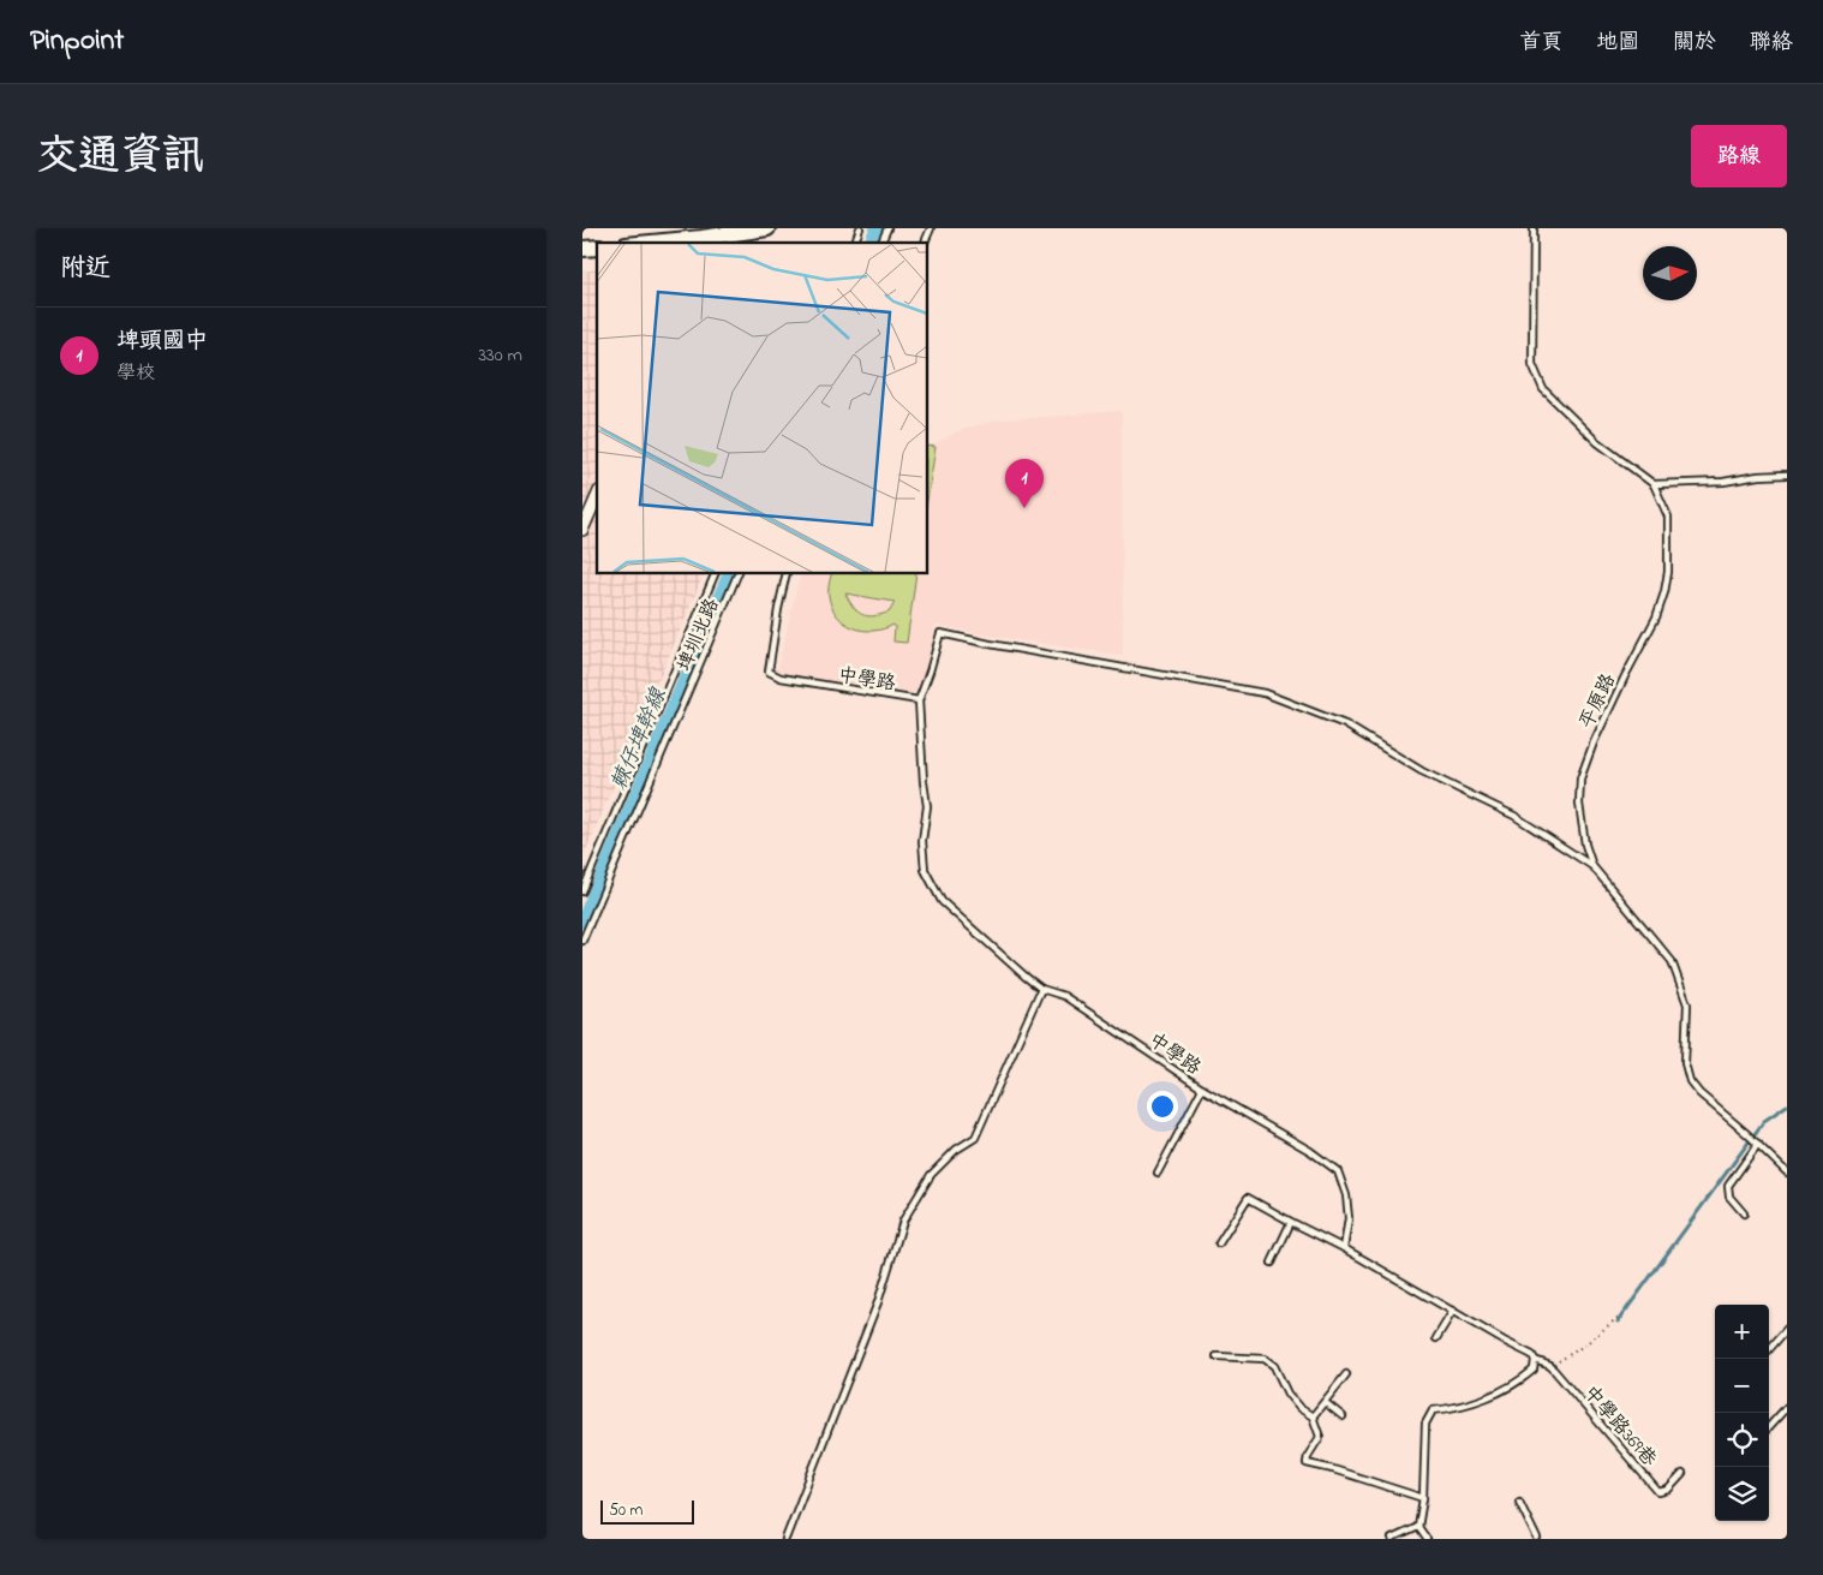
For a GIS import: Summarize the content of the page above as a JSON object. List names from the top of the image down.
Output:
{
  "streets": {
    "lane": [
      "埤圳北路",
      "中學路",
      "平原路",
      "中學路369巷"
    ]
  },
  "water": ["棘仔埤幹線"],
  "scale_bar": "50 m",
  "north": "right",
  "page": {
    "header": "Pinpoint",
    "nav": [
      "首頁",
      "地圖",
      "關於",
      "聯絡"
    ],
    "title": "交通資訊",
    "buttons": "路線",
    "heading": "附近",
    "list": [
      {
        "mark": "1",
        "name": "埤頭國中",
        "note": "學校",
        "value": "330 m"
      }
    ],
    "pins": "1",
    "map_buttons": ["+", "−"],
    "scale": "50 m"
  }
}
